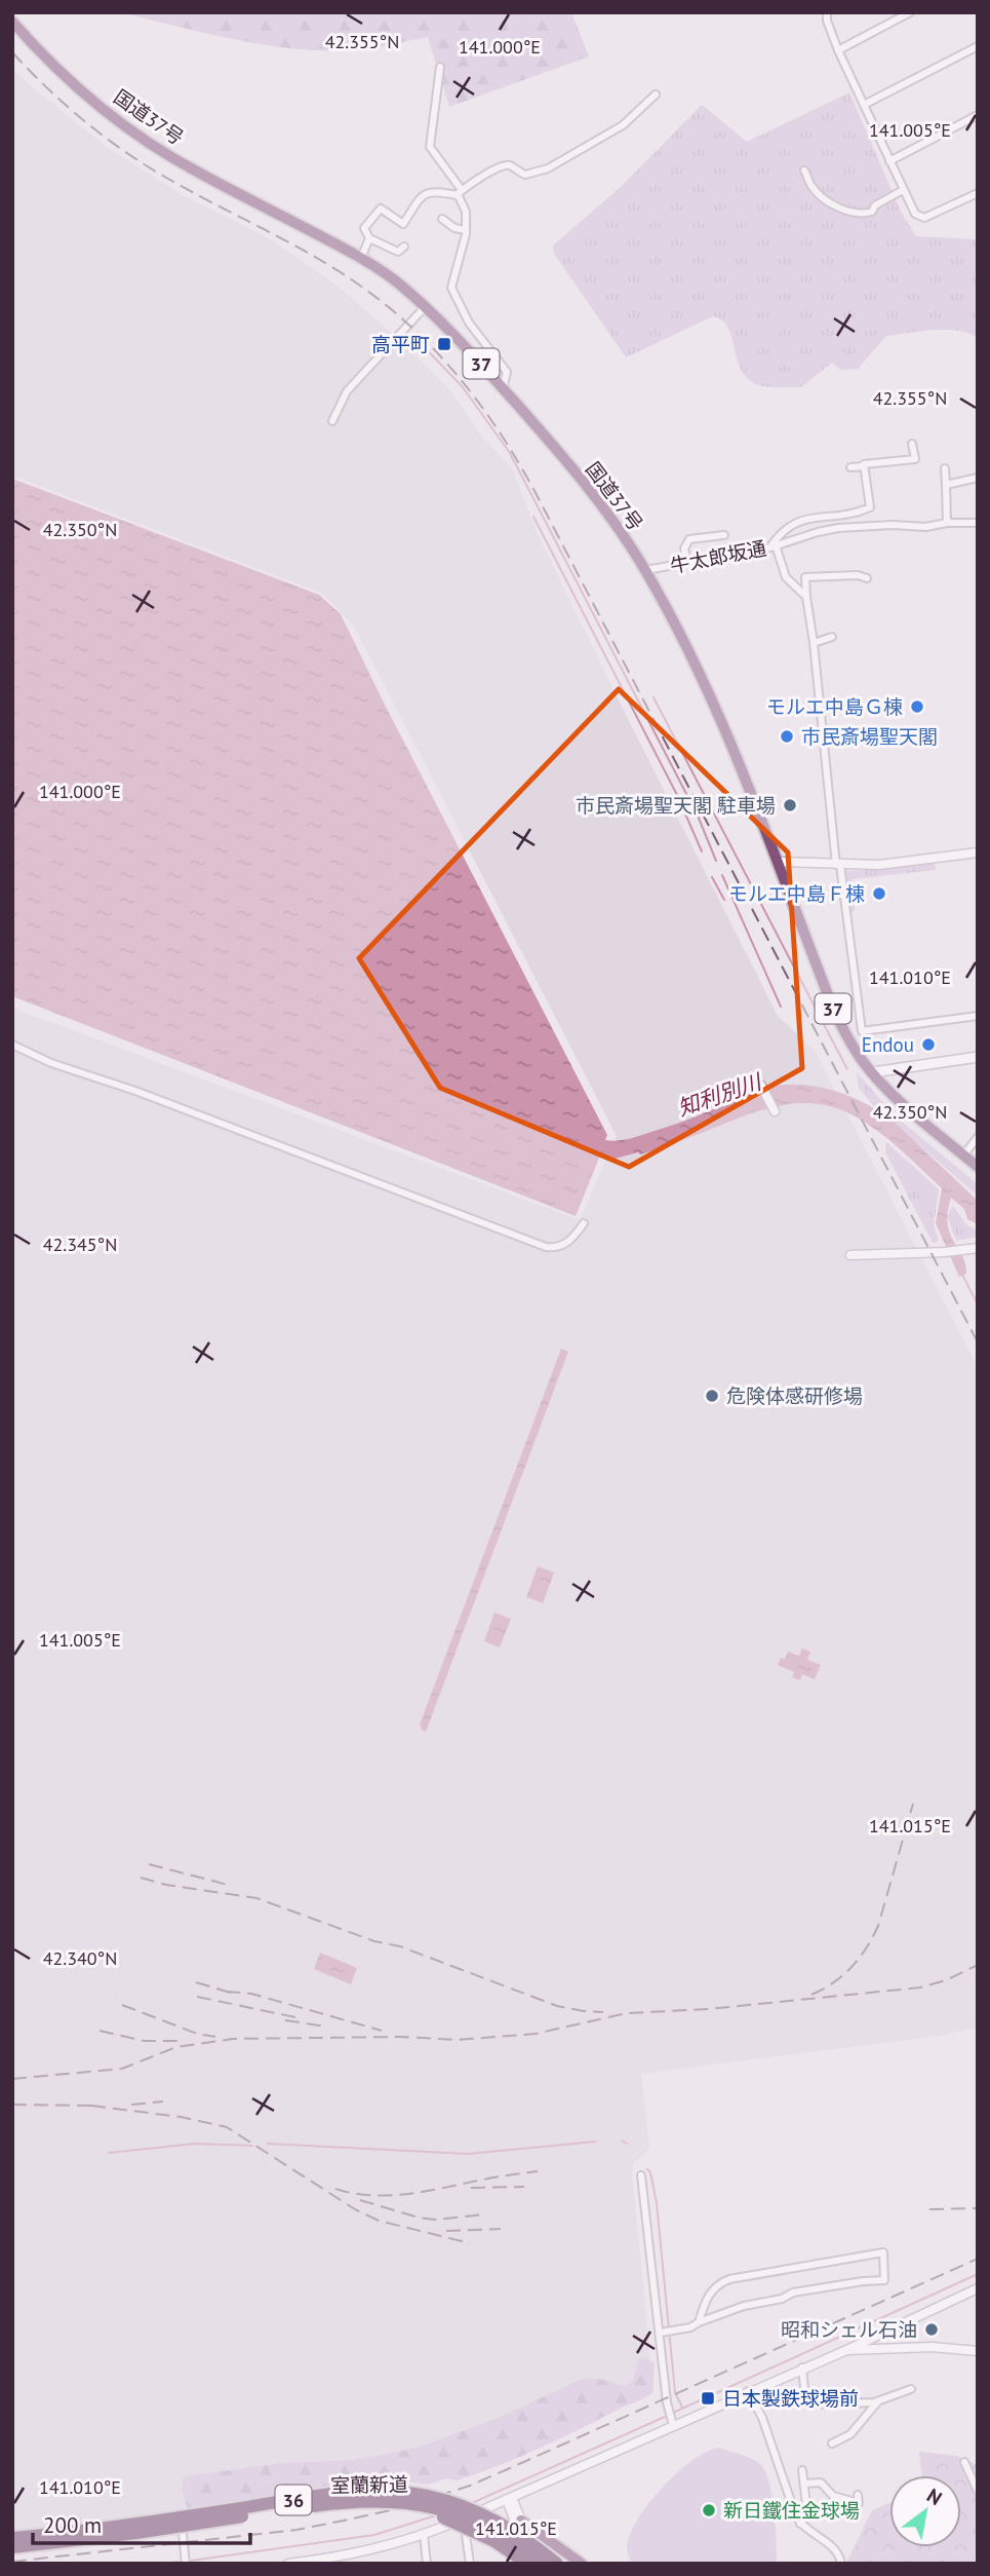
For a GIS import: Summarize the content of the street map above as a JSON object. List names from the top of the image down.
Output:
{
  "streets": {
    "highway": [
      "国道37号",
      "37",
      "室蘭新道",
      "36"
    ],
    "street": ["牛太郎坂通"]
  },
  "crossings": [
    ["国道37号", "牛太郎坂通"]
  ],
  "water": ["知利別川"],
  "places": {
    "transit": ["高平町", "日本製鉄球場前"],
    "other": [
      "モルエ中島Ｇ棟",
      "市民斎場聖天閣",
      "市民斎場聖天閣 駐車場",
      "モルエ中島Ｆ棟",
      "Endou",
      "危険体感研修場",
      "昭和シェル石油",
      "新日鐵住金球場"
    ]
  },
  "scale_bar": "200 m",
  "north": "top right",
  "coordinates": [
    "42.355°N",
    "141.000°E",
    "141.005°E",
    "42.350°N",
    "141.010°E",
    "42.345°N",
    "141.015°E",
    "42.340°N"
  ]
}
